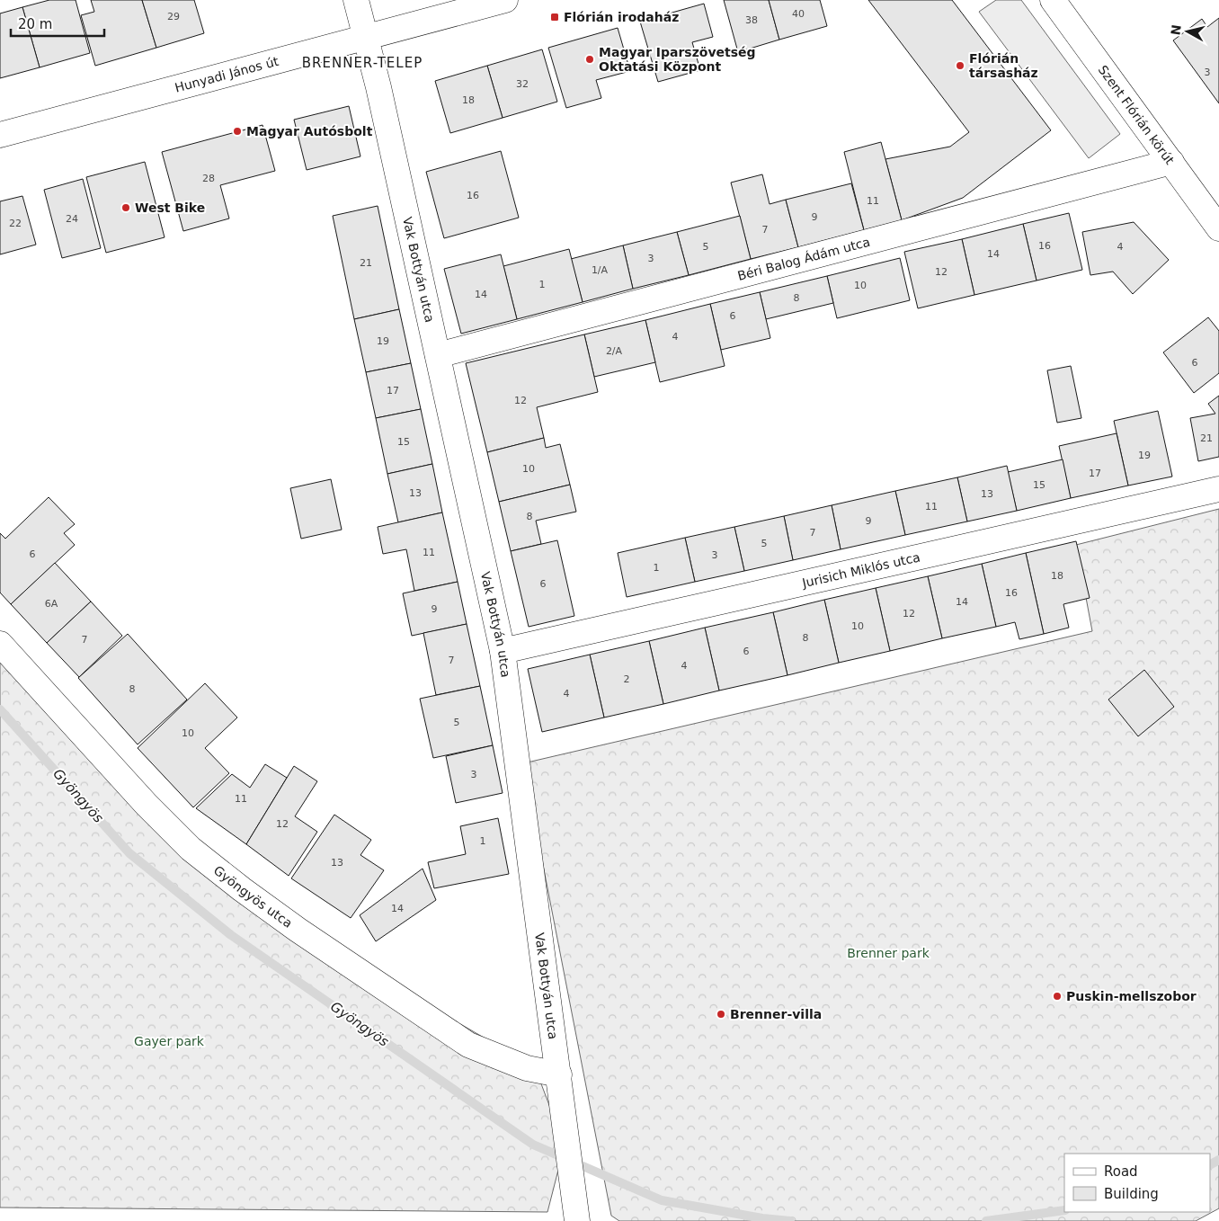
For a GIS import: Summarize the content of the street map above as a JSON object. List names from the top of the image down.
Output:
{
  "streets": {
    "street": [
      "Hunyadi János út",
      "Szent Flórián körút",
      "Béri Balog Ádám utca",
      "Vak Bottyán utca",
      "Jurisich Miklós utca",
      "Gyöngyös utca"
    ]
  },
  "crossings": [
    ["Hunyadi János út", "Vak Bottyán utca"],
    ["Szent Flórián körút", "Béri Balog Ádám utca"],
    ["Béri Balog Ádám utca", "Vak Bottyán utca"],
    ["Vak Bottyán utca", "Jurisich Miklós utca"],
    ["Vak Bottyán utca", "Gyöngyös utca"]
  ],
  "districts": ["BRENNER-TELEP"],
  "water": ["Gyöngyös"],
  "parks": ["Brenner park", "Gayer park"],
  "places": {
    "transit": ["Flórián irodaház"],
    "other": [
      "Magyar Iparszövetség Oktatási Központ",
      "Flórián társasház",
      "Magyar Autósbolt",
      "West Bike",
      "Puskin-mellszobor",
      "Brenner-villa"
    ]
  },
  "house_numbers": [
    "40",
    "29",
    "38",
    "3",
    "32",
    "18",
    "28",
    "16",
    "11",
    "9",
    "24",
    "22",
    "7",
    "16",
    "5",
    "4",
    "14",
    "3",
    "21",
    "1/A",
    "12",
    "1",
    "10",
    "14",
    "8",
    "6",
    "4",
    "19",
    "2/A",
    "6",
    "17",
    "12",
    "21",
    "15",
    "19",
    "10",
    "17",
    "15",
    "13",
    "13",
    "11",
    "8",
    "9",
    "7",
    "5",
    "11",
    "6",
    "3",
    "1",
    "18",
    "6",
    "16",
    "14",
    "6A",
    "9",
    "12",
    "10",
    "8",
    "7",
    "6",
    "7",
    "4",
    "2",
    "8",
    "4",
    "5",
    "10",
    "3",
    "11",
    "12",
    "1",
    "13",
    "14"
  ],
  "legend": ["Road", "Building"],
  "scale_bar": "20 m",
  "north": "left"
}
